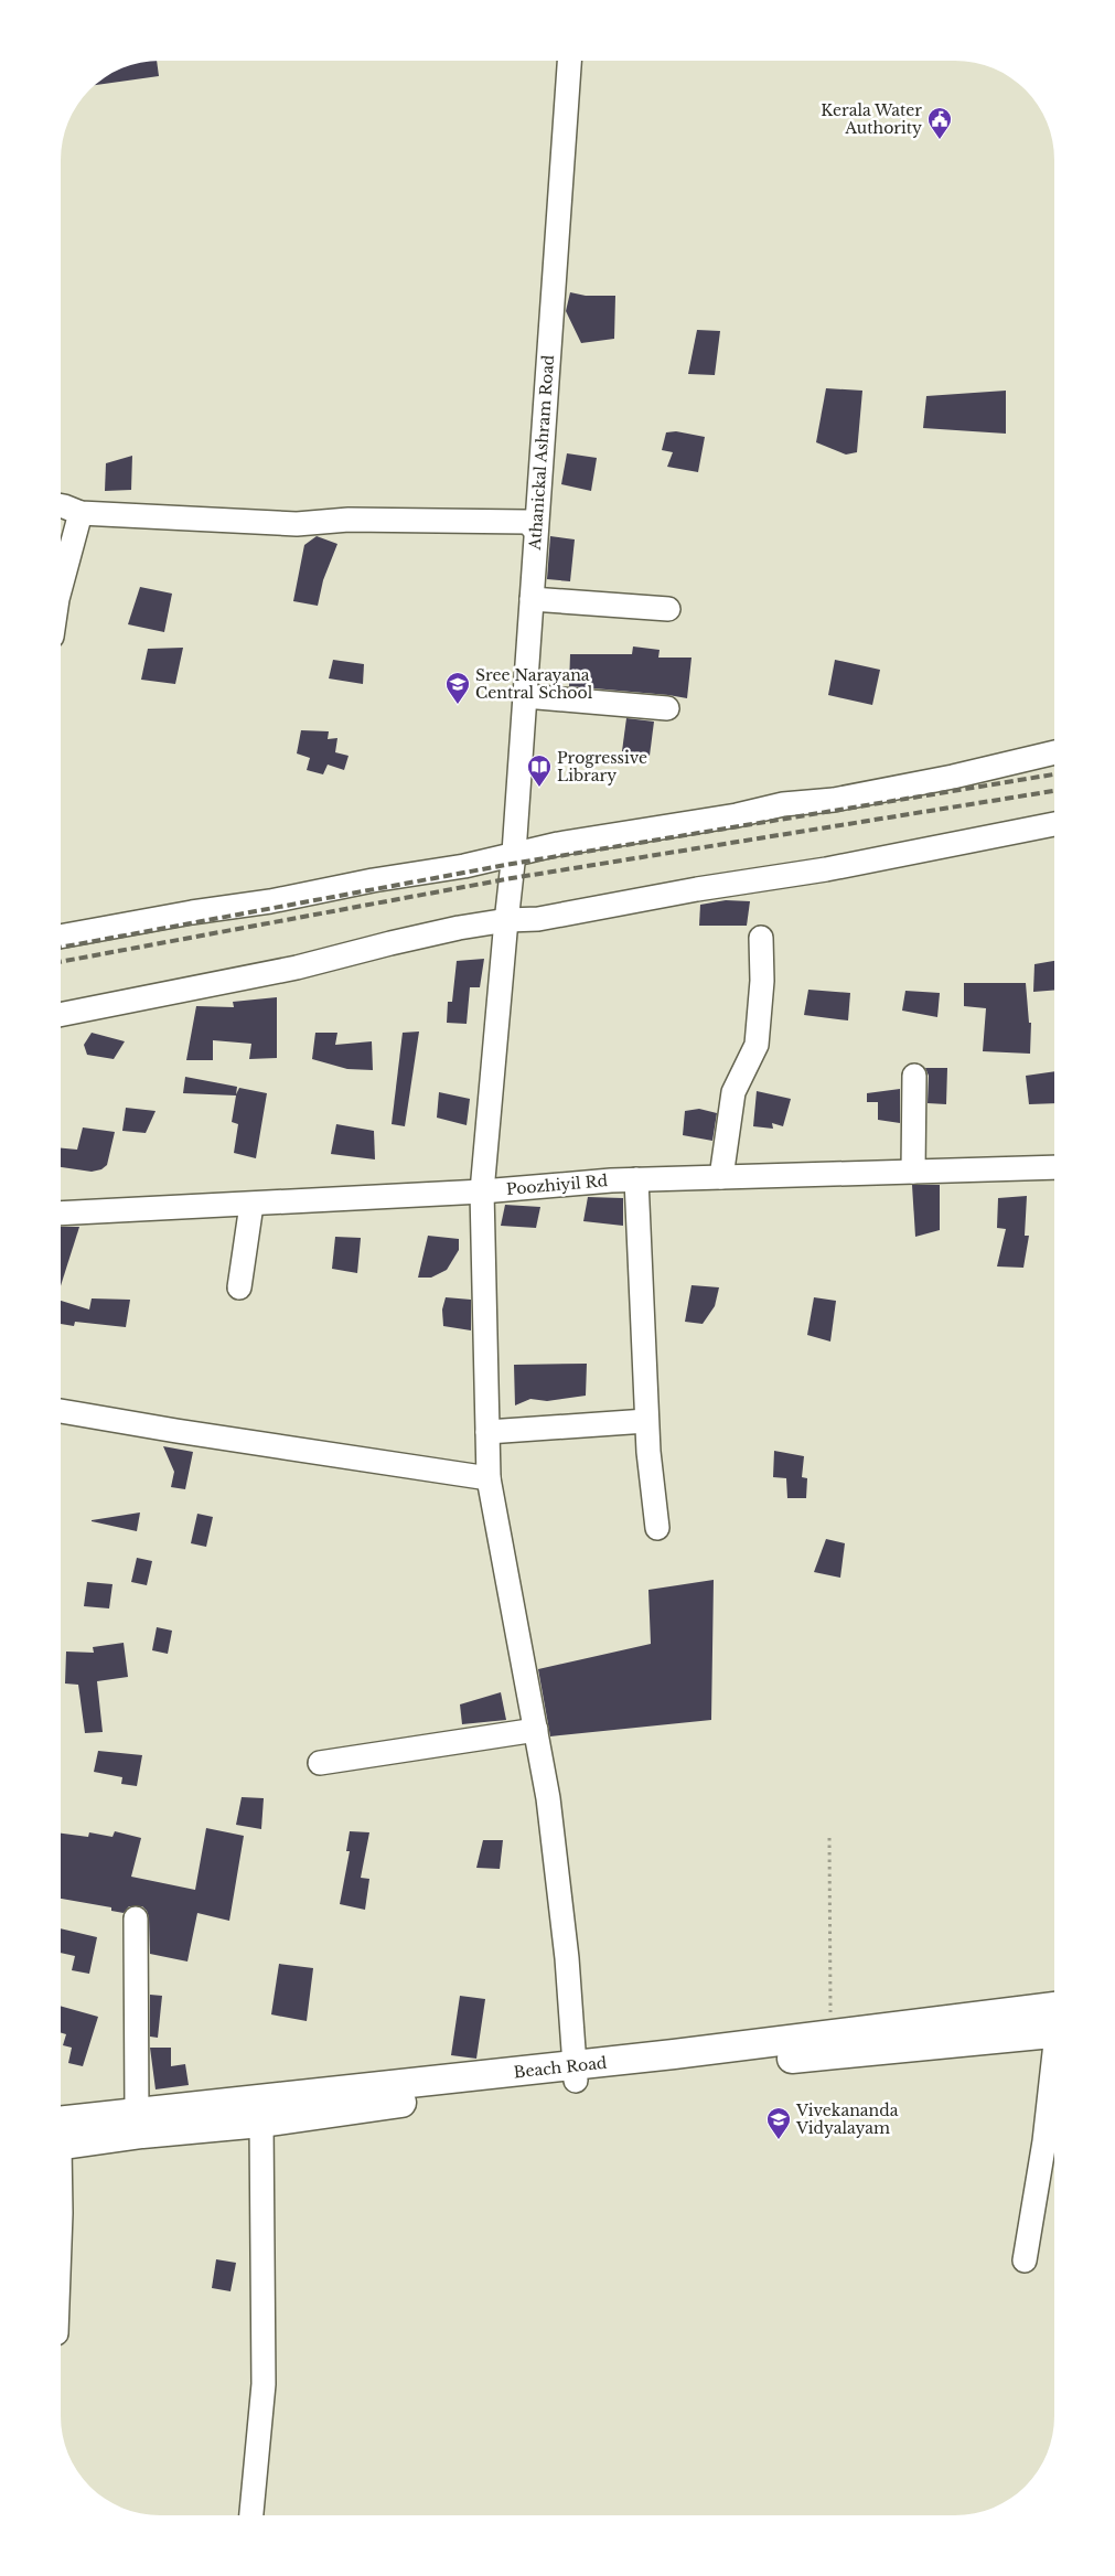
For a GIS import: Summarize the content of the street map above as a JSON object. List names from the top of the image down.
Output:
{
  "streets": {
    "main road": ["Beach Road"],
    "street": ["Athanickal Ashram Road", "Poozhiyil Rd"]
  },
  "crossings": [
    ["Athanickal Ashram Road", "Poozhiyil Rd"],
    ["Athanickal Ashram Road", "Beach Road"]
  ],
  "places": {
    "public building": ["Kerala Water Authority"],
    "school or university": ["Sree Narayana Central School", "Vivekananda Vidyalayam"],
    "library": ["Progressive Library"]
  }
}
